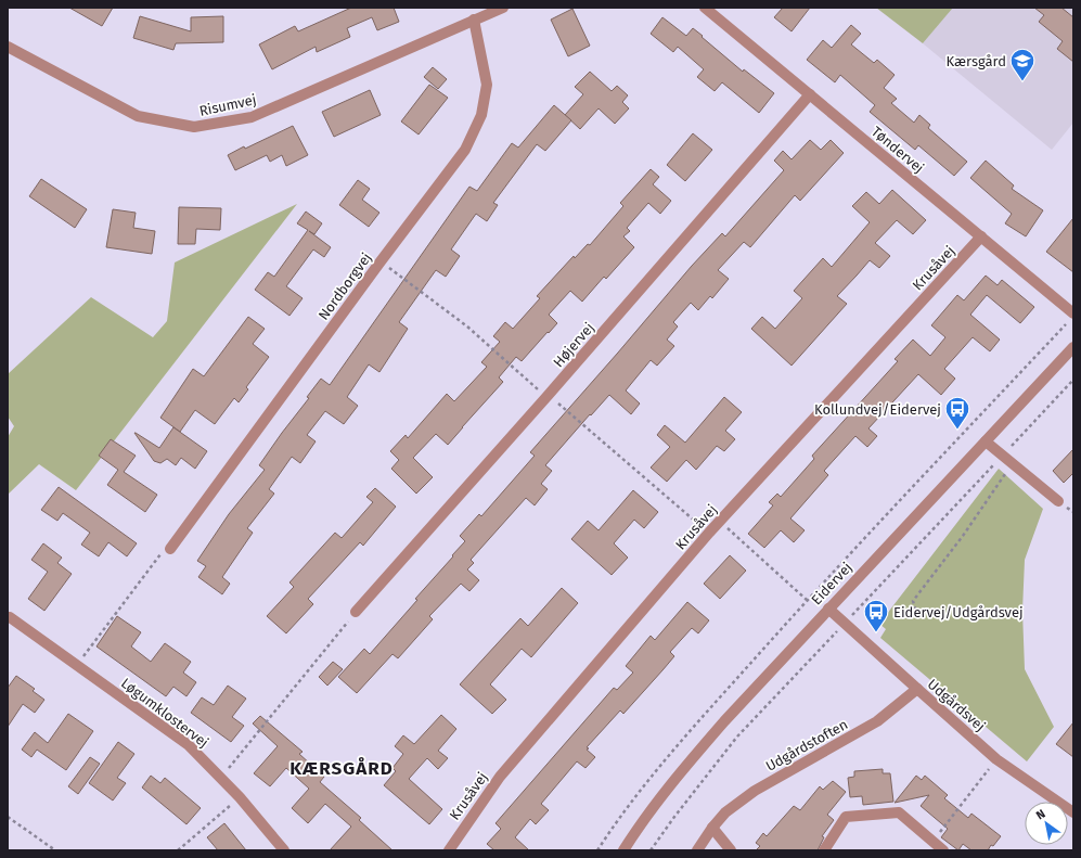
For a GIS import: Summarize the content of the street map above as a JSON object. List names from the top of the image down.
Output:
{
  "streets": {
    "street": [
      "Risumvej",
      "Tøndervej",
      "Krusåvej",
      "Nordborgvej",
      "Højervej",
      "Eidervej",
      "Udgårdsvej",
      "Løgumklostervej",
      "Udgårdstoften"
    ]
  },
  "crossings": [
    ["Risumvej", "Nordborgvej"],
    ["Tøndervej", "Krusåvej"],
    ["Tøndervej", "Højervej"],
    ["Eidervej", "Udgårdsvej"],
    ["Udgårdsvej", "Udgårdstoften"]
  ],
  "districts": ["KÆRSGÅRD"],
  "places": {
    "school or university": ["Kærsgård"],
    "bus stop": ["Kollundvej/Eidervej", "Eidervej/Udgårdsvej"]
  },
  "north": "top left"
}
